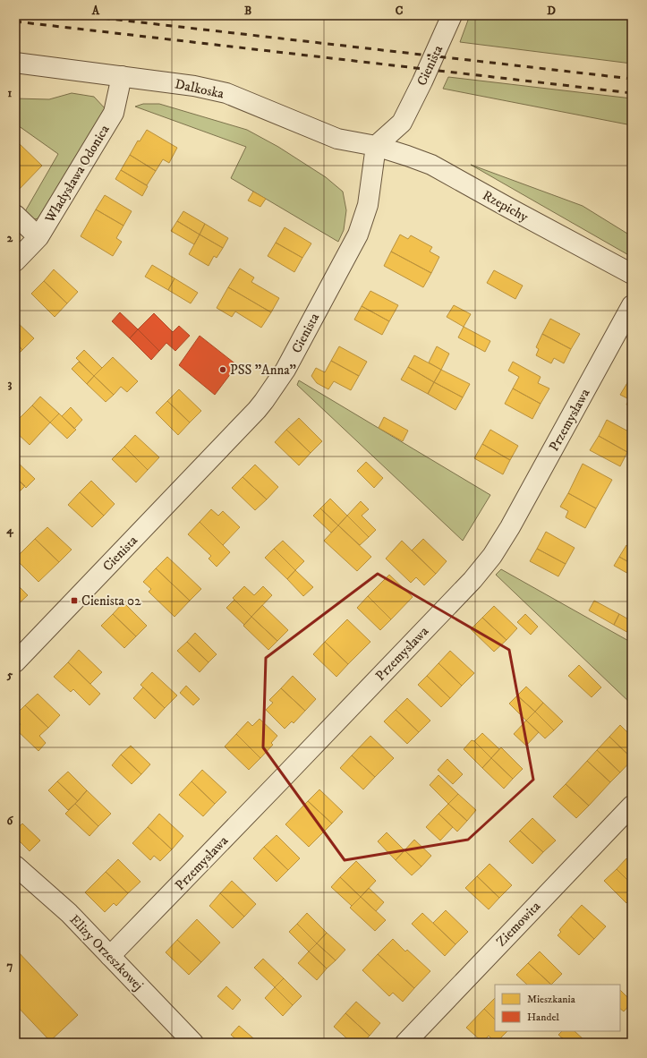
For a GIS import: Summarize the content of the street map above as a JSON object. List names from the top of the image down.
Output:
{
  "streets": {
    "street": [
      "Cienista",
      "Dalkoska",
      "Władysława Odonica",
      "Rzepichy",
      "Przemysława",
      "Ziemowita",
      "Elizy Orzeszkowej"
    ]
  },
  "crossings": [
    ["Cienista", "Dalkoska"],
    ["Cienista", "Rzepichy"],
    ["Dalkoska", "Władysława Odonica"],
    ["Dalkoska", "Rzepichy"],
    ["Przemysława", "Elizy Orzeszkowej"]
  ],
  "places": {
    "other": ["PSS \"Anna\""],
    "transit": ["Cienista 02"]
  },
  "legend": ["Mieszkania", "Handel"],
  "grid": {
    "columns": [
      "A",
      "B",
      "C",
      "D"
    ],
    "rows": [
      "1",
      "2",
      "3",
      "4",
      "5",
      "6",
      "7"
    ]
  }
}
